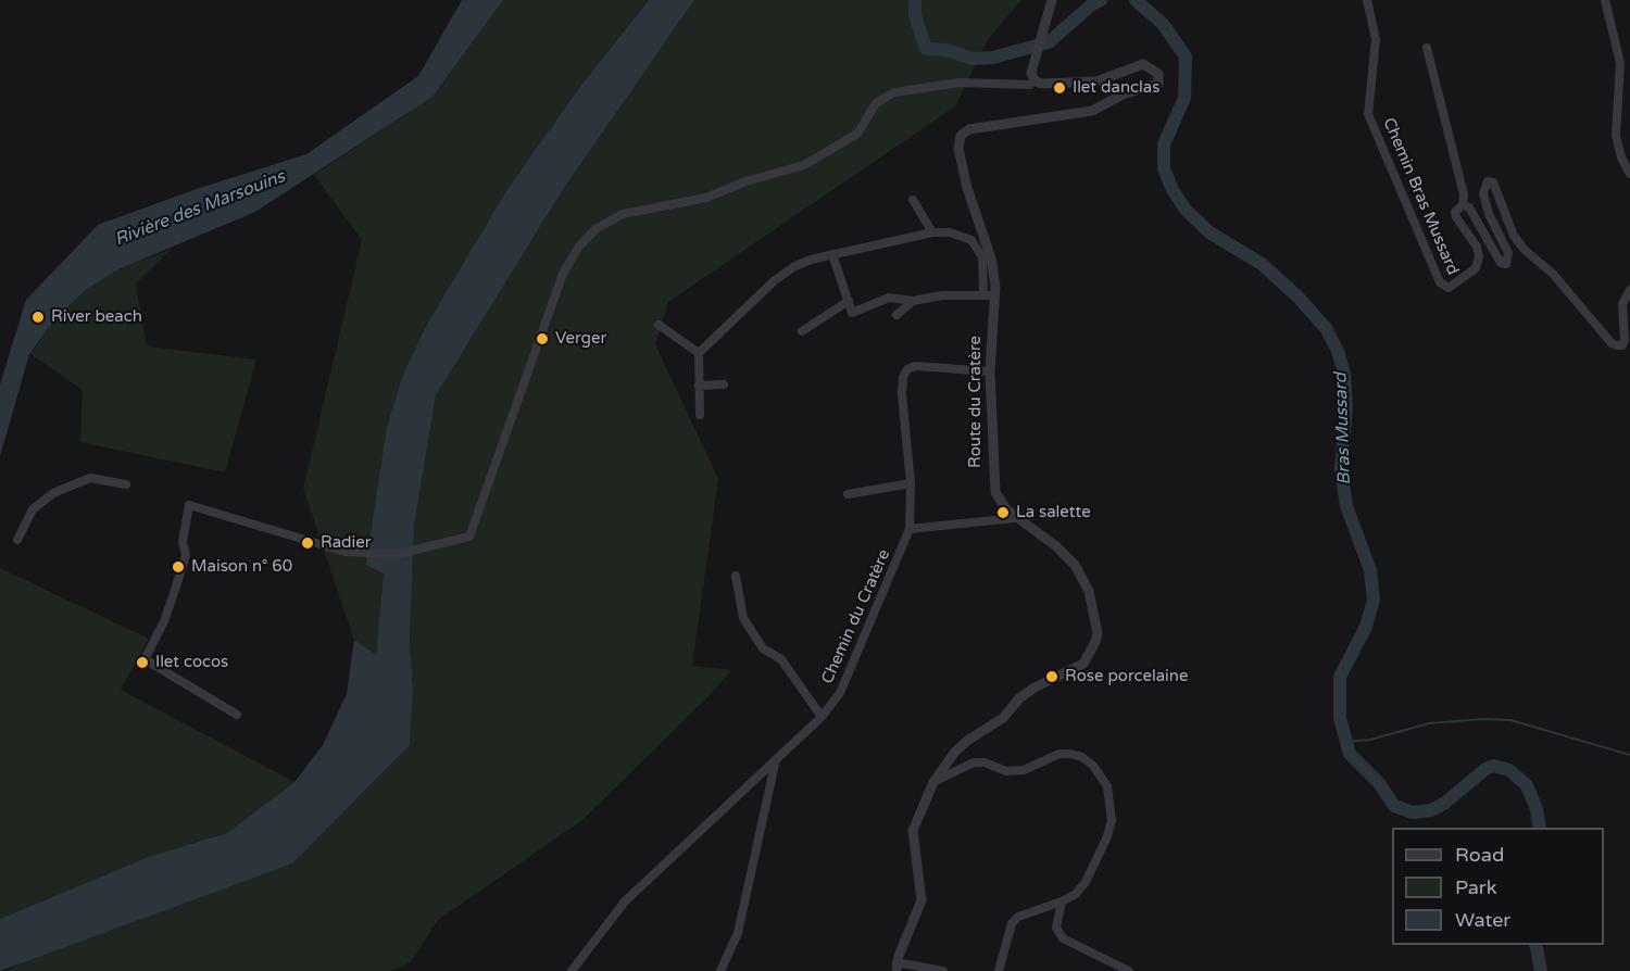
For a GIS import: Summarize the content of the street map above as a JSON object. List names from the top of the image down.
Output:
{
  "streets": {
    "street": ["Chemin Bras Mussard", "Route du Cratère", "Chemin du Cratère"]
  },
  "crossings": [
    ["Route du Cratère", "Chemin du Cratère"]
  ],
  "water": ["Rivière des Marsouins", "Bras Mussard"],
  "places": [
    "Ilet danclas",
    "River beach",
    "Verger",
    "La salette",
    "Radier",
    "Maison n° 60",
    "Ilet cocos",
    "Rose porcelaine"
  ],
  "legend": ["Road", "Park", "Water"]
}
